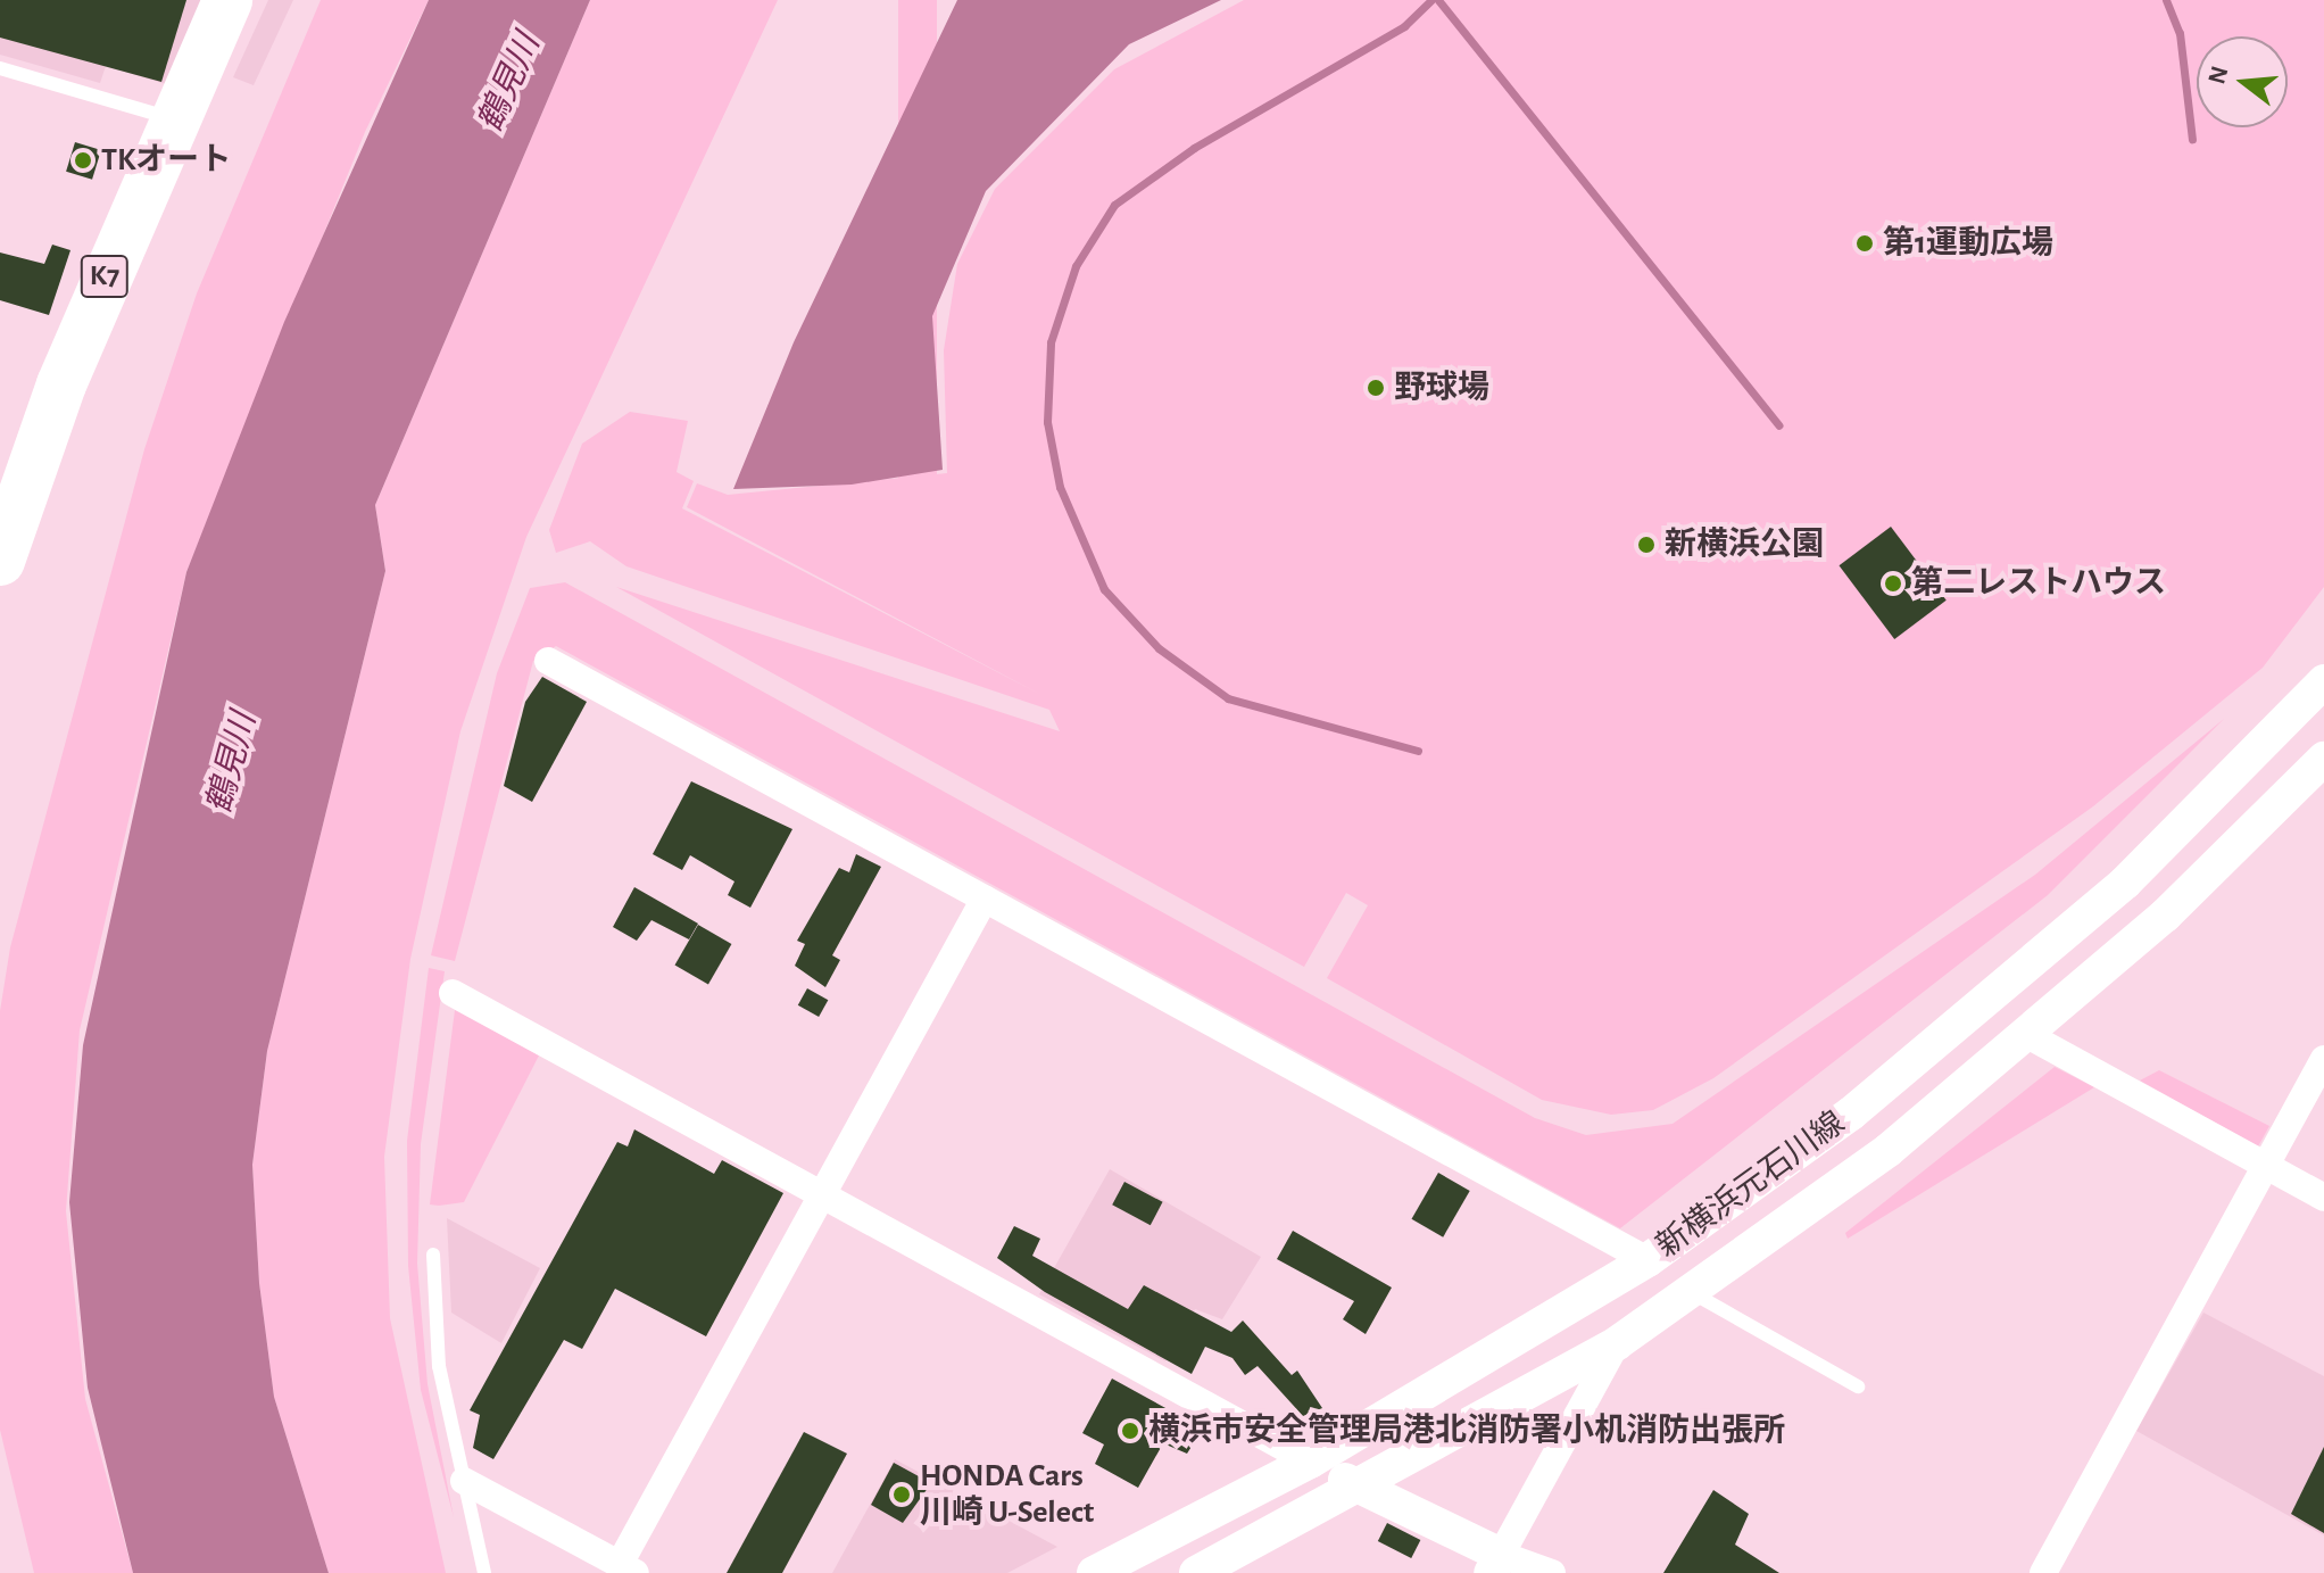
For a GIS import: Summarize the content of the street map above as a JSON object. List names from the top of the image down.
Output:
{
  "streets": {
    "highway": ["K7"],
    "street": ["新横浜元石川線"]
  },
  "water": ["鶴見川"],
  "places": [
    "TKオート",
    "第1運動広場",
    "野球場",
    "新横浜公園",
    "第二レストハウス",
    "横浜市安全管理局港北消防署小机消防出張所",
    "HONDA Cars 川崎 U-Select"
  ],
  "north": "left"
}
